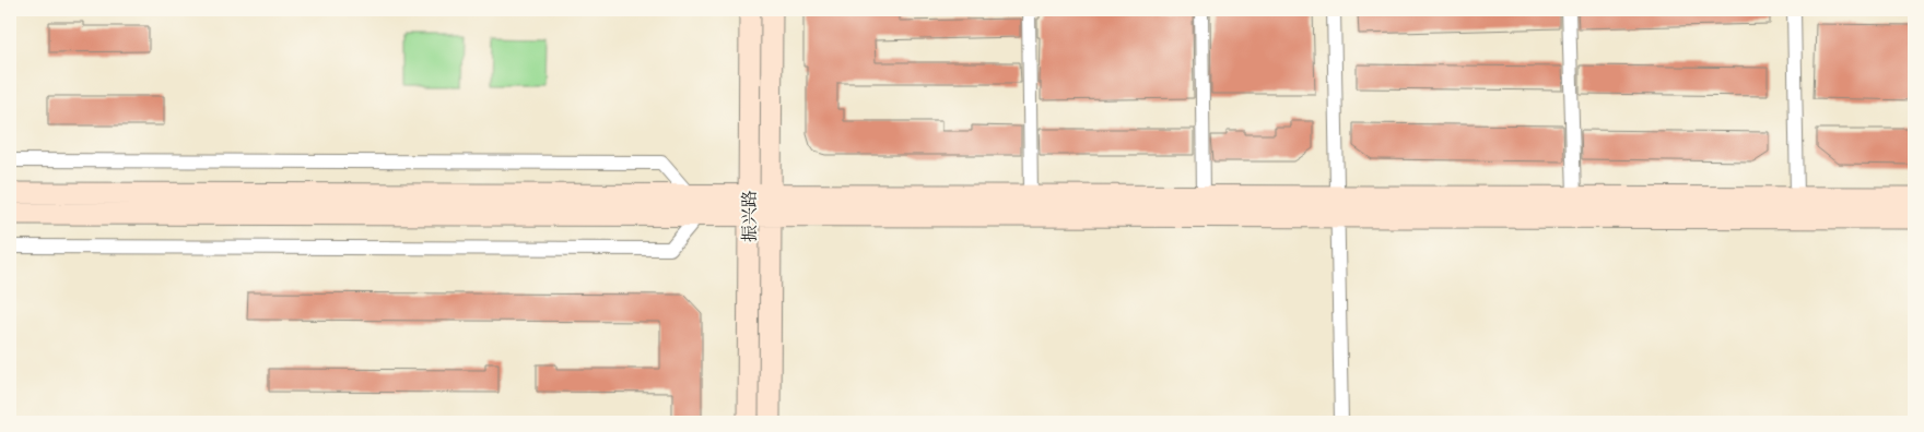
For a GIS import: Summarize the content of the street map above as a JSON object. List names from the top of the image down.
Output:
{
  "streets": {
    "main road": ["振兴路"]
  }
}
